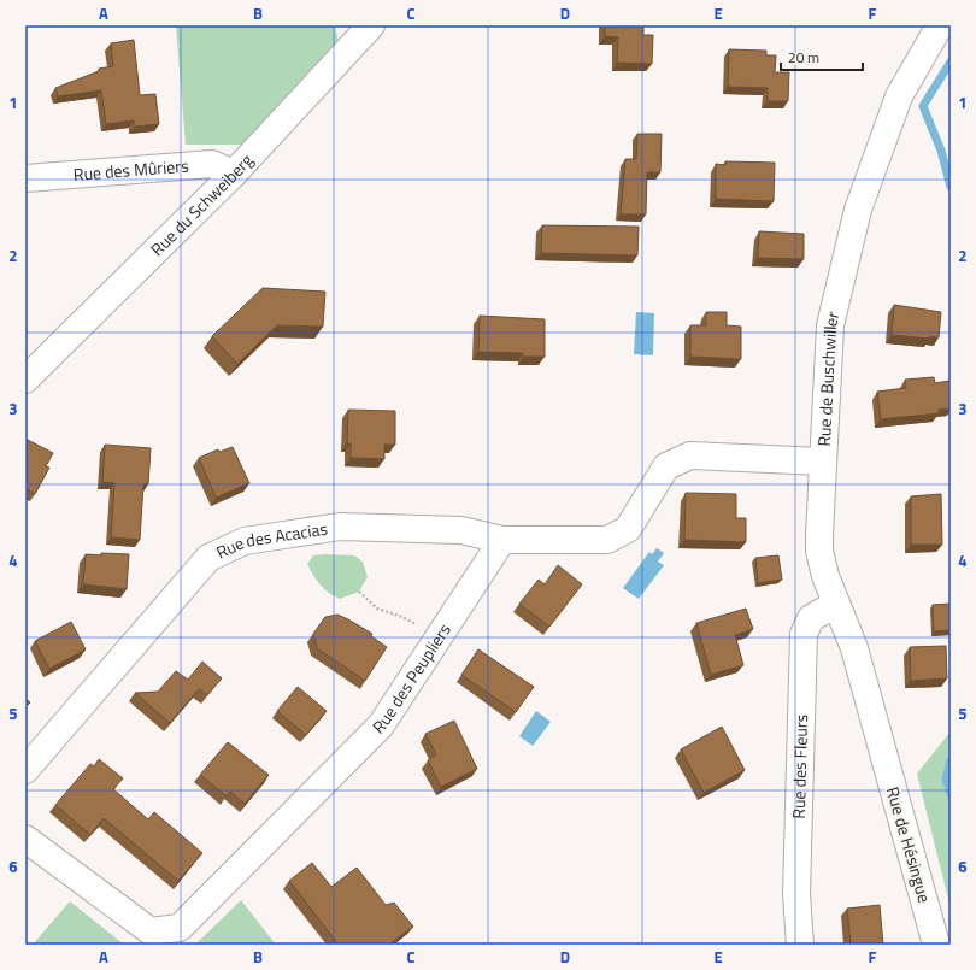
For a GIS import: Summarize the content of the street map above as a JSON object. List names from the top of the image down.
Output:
{
  "streets": {
    "street": [
      "Rue des Mûriers",
      "Rue du Schweiberg",
      "Rue de Buschwiller",
      "Rue des Acacias",
      "Rue des Peupliers",
      "Rue des Fleurs",
      "Rue de Hésingue"
    ]
  },
  "crossings": [
    ["Rue des Mûriers", "Rue du Schweiberg"],
    ["Rue de Buschwiller", "Rue des Fleurs"],
    ["Rue de Buschwiller", "Rue de Hésingue"],
    ["Rue des Acacias", "Rue des Peupliers"]
  ],
  "scale_bar": "20 m",
  "grid": {
    "columns": [
      "A",
      "B",
      "C",
      "D",
      "E",
      "F"
    ],
    "rows": [
      "1",
      "2",
      "3",
      "4",
      "5",
      "6"
    ]
  }
}
